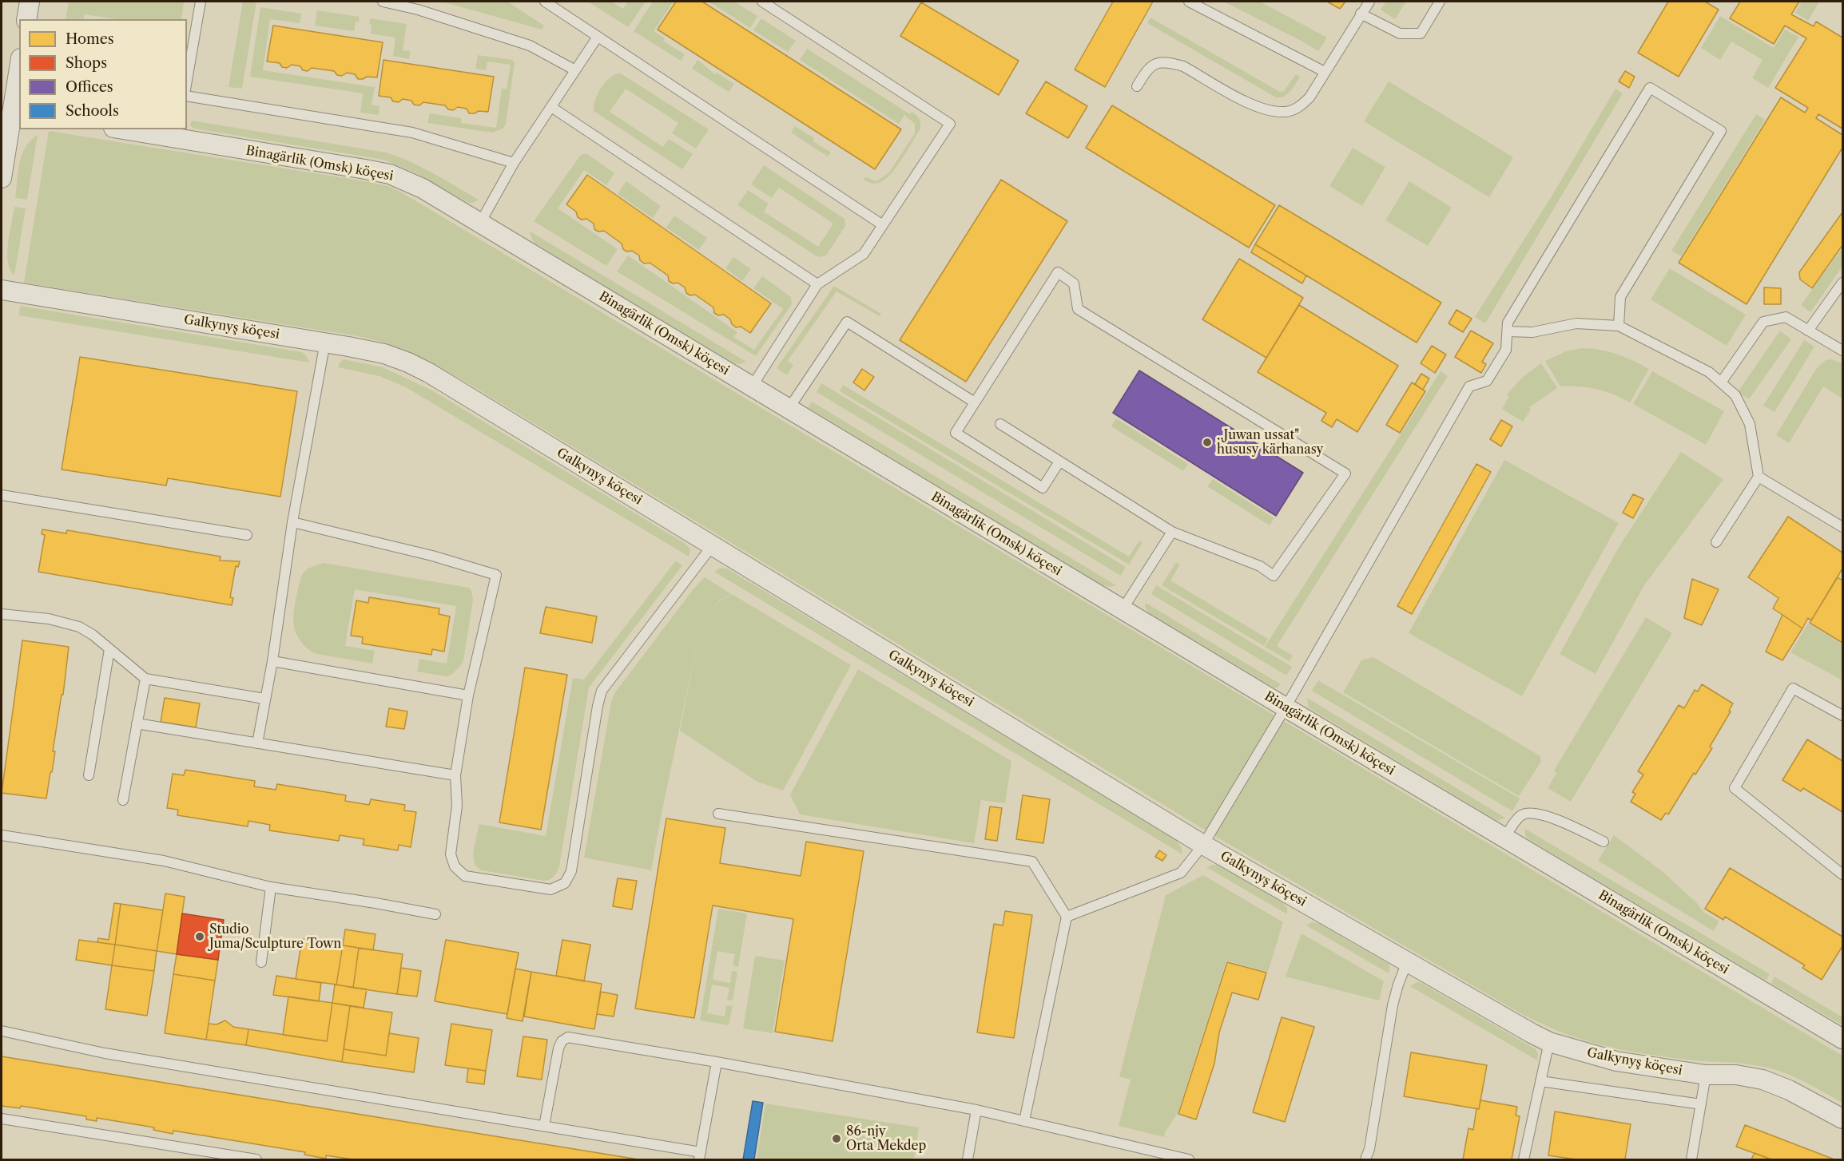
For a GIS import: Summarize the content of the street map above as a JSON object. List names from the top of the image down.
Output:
{
  "streets": {
    "street": ["Binagärlik (Omsk) köçesi", "Galkynyş köçesi"]
  },
  "places": [",,Juwan ussat\" hususy kärhanasy", "Studio Juma/Sculpture Town", "86-njy Orta Mekdep"],
  "legend": [
    "Homes",
    "Shops",
    "Offices",
    "Schools"
  ]
}
